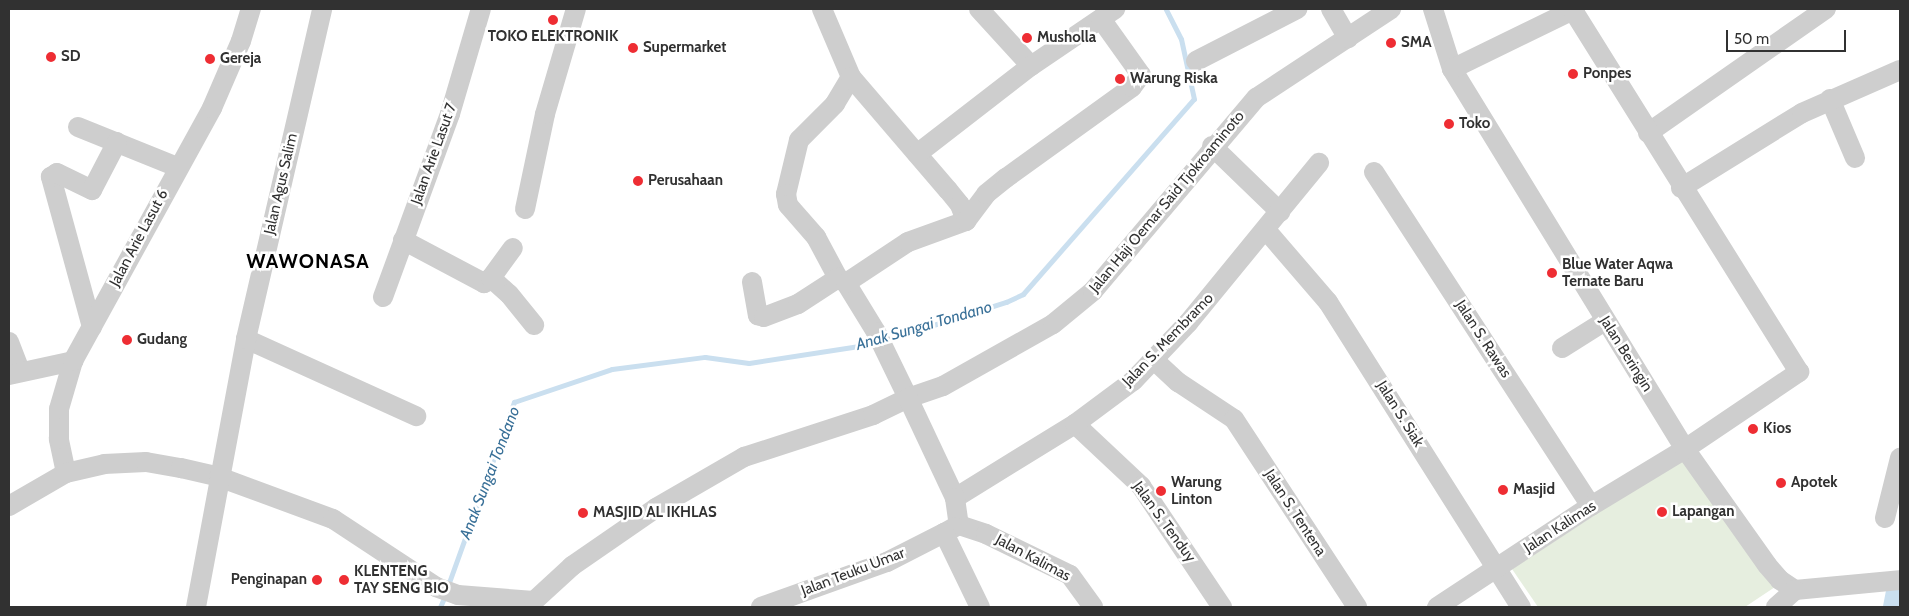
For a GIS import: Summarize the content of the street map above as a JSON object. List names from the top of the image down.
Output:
{
  "streets": {
    "street": [
      "Jalan Arie Lasut 7",
      "Jalan Agus Salim",
      "Jalan Haji Oemar Said Tjokroaminoto",
      "Jalan Arie Lasut 6",
      "Jalan S. Rawas",
      "Jalan S. Membramo",
      "Jalan Beringin",
      "Jalan S. Siak",
      "Jalan S. Tentena",
      "Jalan S. Tenduy",
      "Jalan Kalimas",
      "Jalan Teuku Umar"
    ]
  },
  "crossings": [
    ["Jalan S. Rawas", "Jalan Kalimas"],
    ["Jalan S. Membramo", "Jalan S. Siak"],
    ["Jalan S. Membramo", "Jalan S. Tentena"],
    ["Jalan S. Membramo", "Jalan S. Tenduy"],
    ["Jalan Beringin", "Jalan Kalimas"],
    ["Jalan S. Siak", "Jalan Kalimas"],
    ["Jalan Kalimas", "Jalan Teuku Umar"]
  ],
  "districts": ["WAWONASA"],
  "water": ["Anak Sungai Tondano"],
  "places": [
    "TOKO ELEKTRONIK",
    "Musholla",
    "SMA",
    "Supermarket",
    "SD",
    "Gereja",
    "Ponpes",
    "Warung Riska",
    "Toko",
    "Perusahaan",
    "Blue Water Aqwa Ternate Baru",
    "Gudang",
    "Kios",
    "Apotek",
    "Masjid",
    "Warung Linton",
    "Lapangan",
    "MASJID AL IKHLAS",
    "Penginapan",
    "KLENTENG TAY SENG BIO"
  ],
  "scale_bar": "50 m"
}
